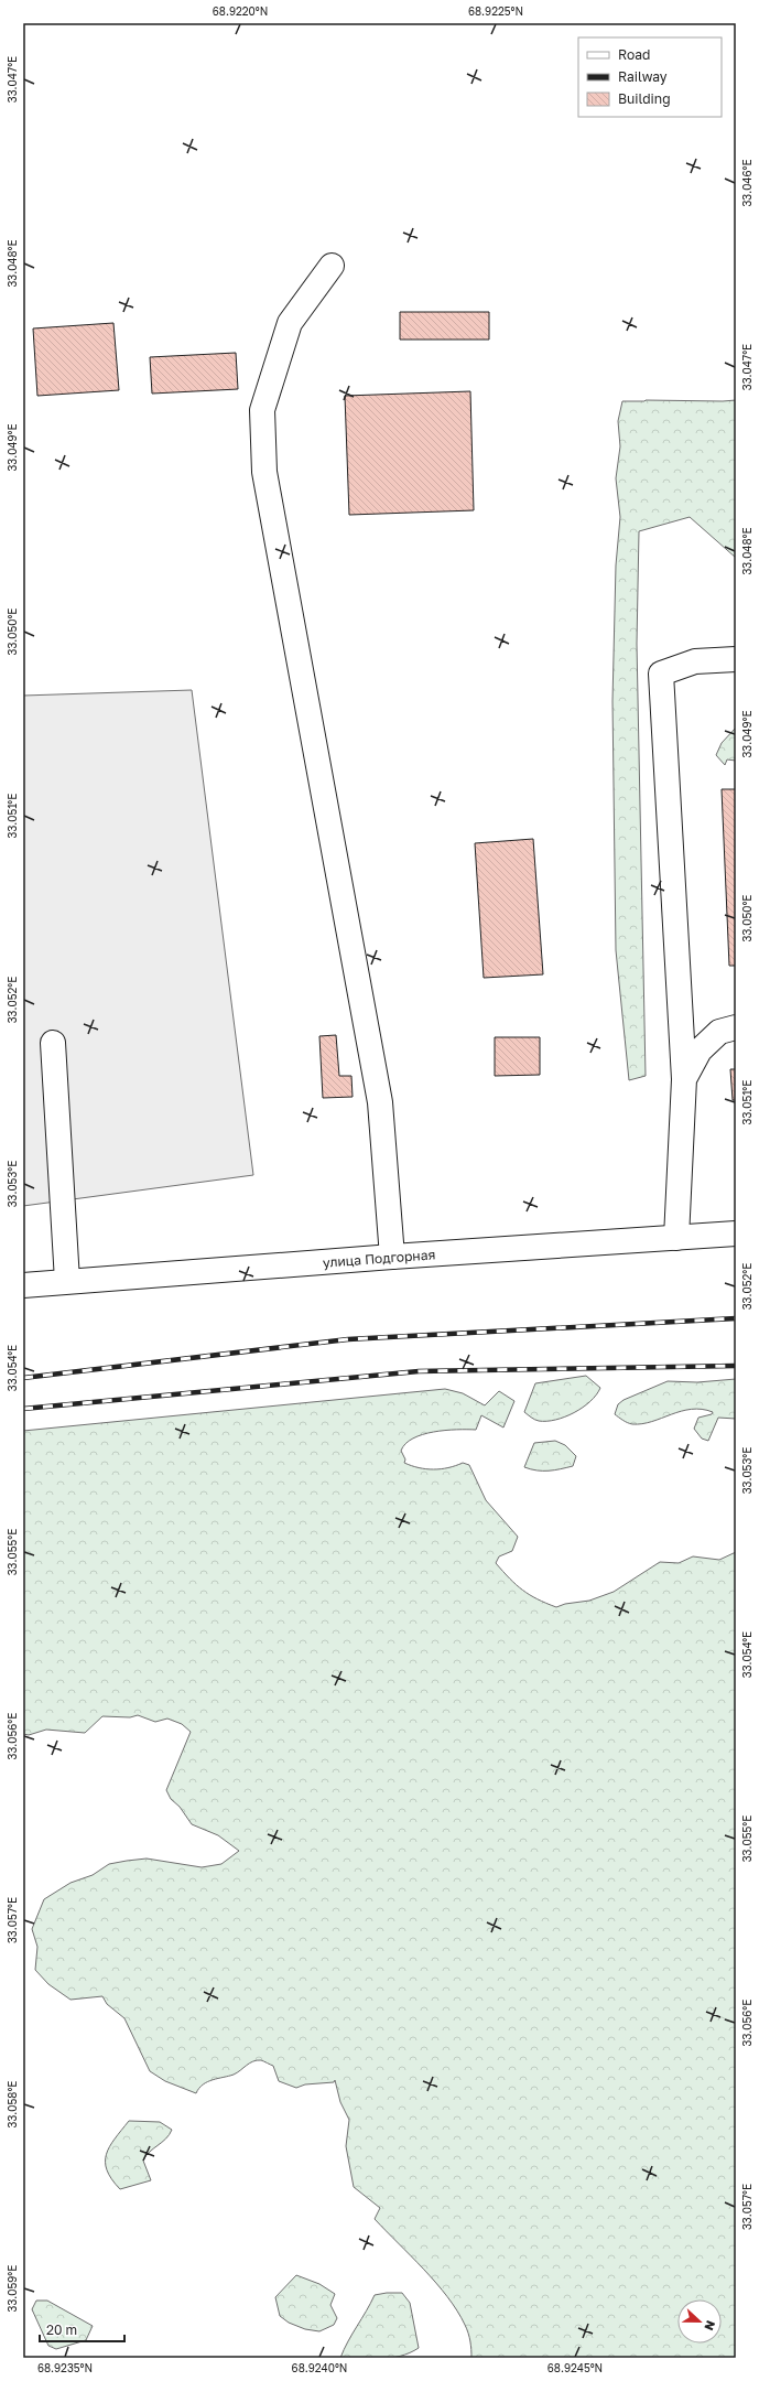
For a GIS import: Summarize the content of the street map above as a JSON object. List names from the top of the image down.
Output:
{
  "streets": {
    "main road": ["улица Подгорная"]
  },
  "legend": ["Road", "Railway", "Building"],
  "scale_bar": "20 m",
  "north": "right",
  "coordinates": [
    "68.9220°N",
    "68.9225°N",
    "33.047°E",
    "33.046°E",
    "33.048°E",
    "33.049°E",
    "33.050°E",
    "33.051°E",
    "33.052°E",
    "33.053°E",
    "33.054°E",
    "33.055°E",
    "33.056°E",
    "33.057°E",
    "33.058°E",
    "33.059°E",
    "68.9235°N",
    "68.9240°N",
    "68.9245°N"
  ]
}
